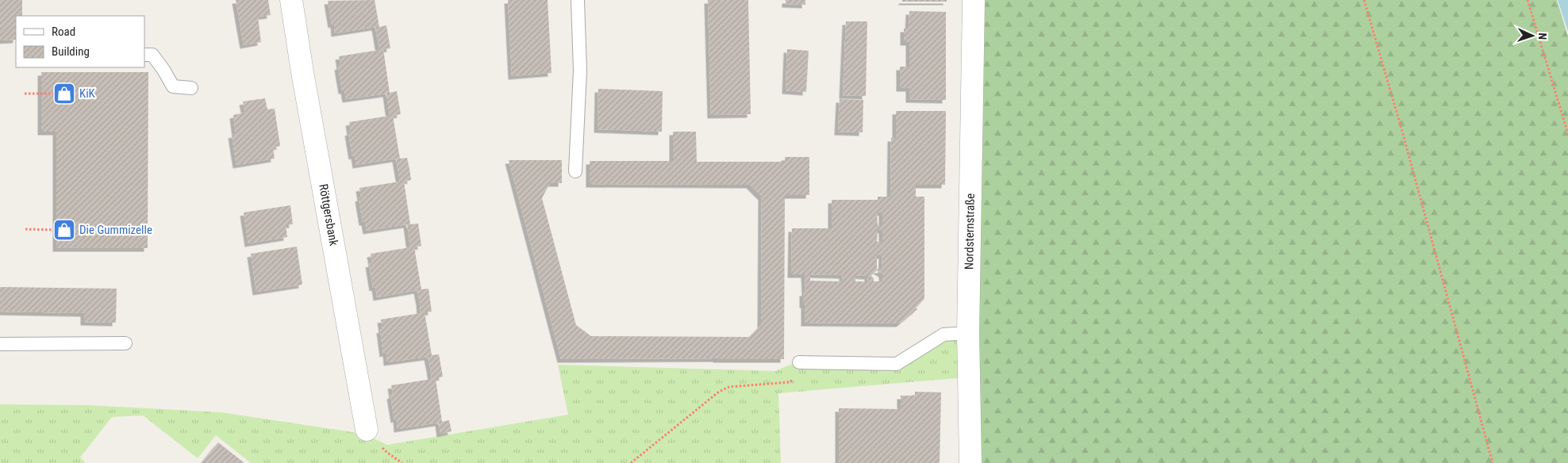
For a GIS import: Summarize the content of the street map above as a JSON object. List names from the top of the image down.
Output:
{
  "streets": {
    "street": ["Röttgersbank", "Nordsternstraße"]
  },
  "places": {
    "shop": ["KiK", "Die Gummizelle"]
  },
  "legend": ["Road", "Building"],
  "north": "right"
}
